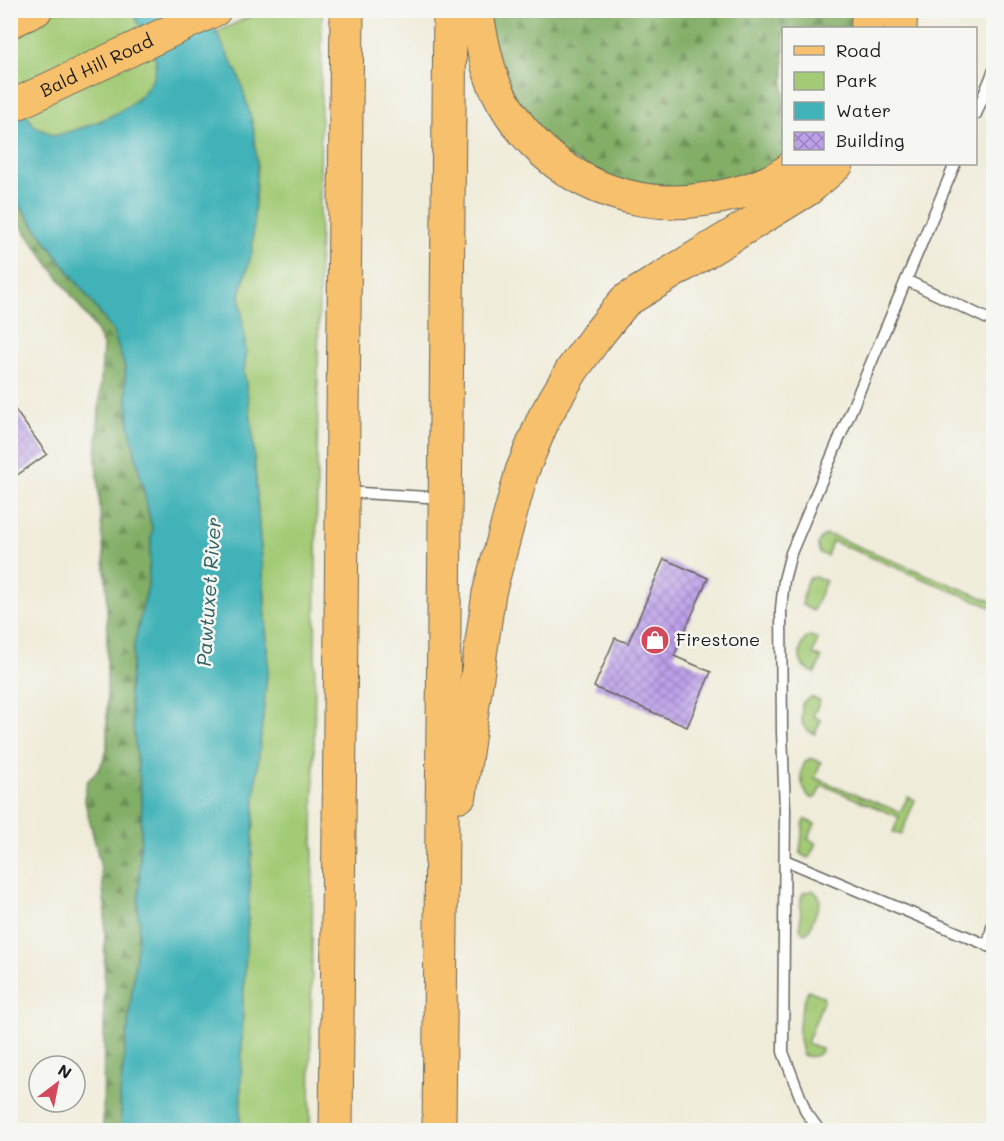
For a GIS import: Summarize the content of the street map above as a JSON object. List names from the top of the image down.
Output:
{
  "streets": {
    "main road": ["Bald Hill Road"]
  },
  "water": ["Pawtuxet River"],
  "places": {
    "shop": ["Firestone"]
  },
  "legend": [
    "Road",
    "Park",
    "Water",
    "Building"
  ],
  "north": "top right"
}
